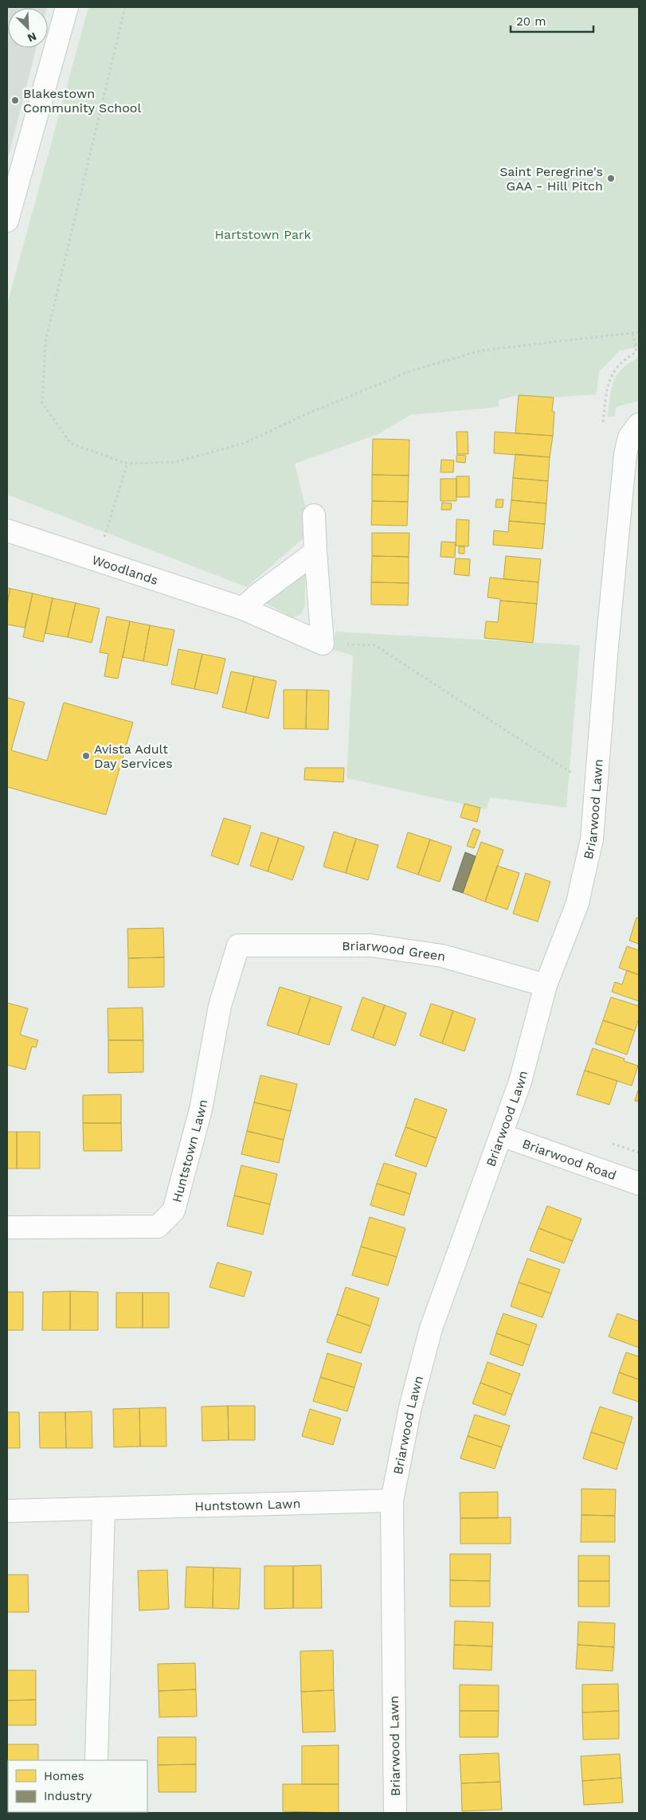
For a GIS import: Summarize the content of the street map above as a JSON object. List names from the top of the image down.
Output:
{
  "streets": {
    "street": [
      "Woodlands",
      "Briarwood Lawn",
      "Briarwood Green",
      "Huntstown Lawn",
      "Briarwood Road"
    ]
  },
  "crossings": [
    ["Briarwood Lawn", "Briarwood Green"],
    ["Briarwood Lawn", "Huntstown Lawn"],
    ["Briarwood Lawn", "Briarwood Road"],
    ["Briarwood Green", "Huntstown Lawn"]
  ],
  "parks": ["Hartstown Park"],
  "places": ["Blakestown Community School", "Saint Peregrine's GAA - Hill Pitch", "Avista Adult Day Services"],
  "legend": ["Homes", "Industry"],
  "scale_bar": "20 m",
  "north": "bottom right"
}
